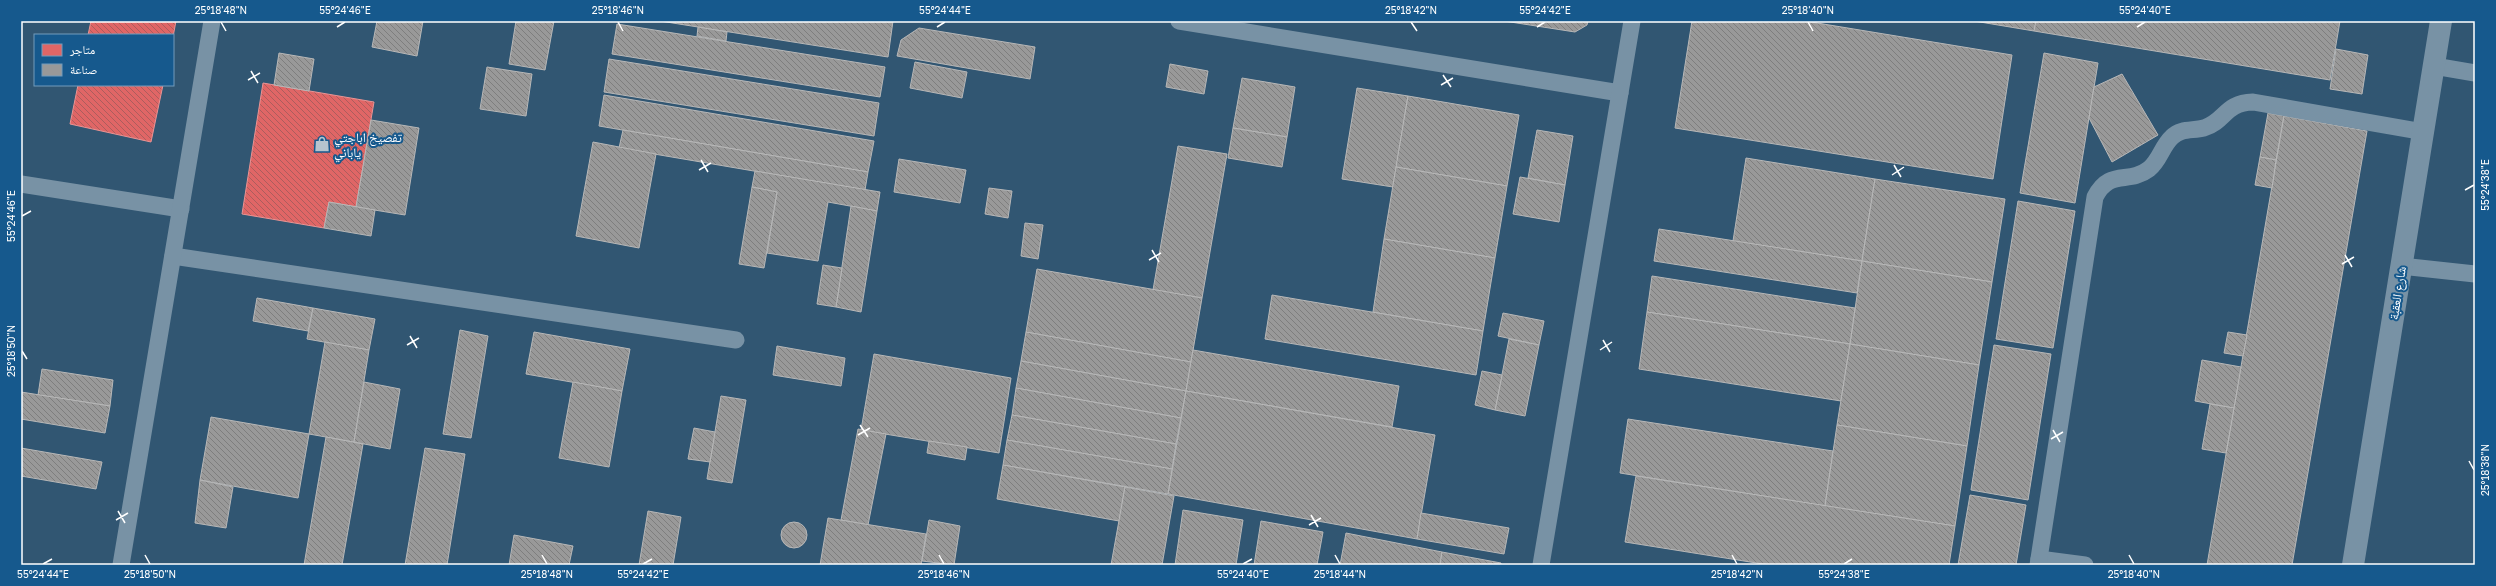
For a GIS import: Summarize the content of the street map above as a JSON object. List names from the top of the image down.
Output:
{
  "streets": {
    "street": ["شارع العقبة"]
  },
  "places": {
    "shop": ["تفصيخ اباجتي ياباني"]
  },
  "legend": ["متاجر", "صناعة"],
  "coordinates": [
    "25°18'48\"N",
    "55°24'46\"E",
    "25°18'46\"N",
    "55°24'44\"E",
    "25°18'42\"N",
    "55°24'42\"E",
    "25°18'40\"N",
    "55°24'40\"E",
    "55°24'38\"E",
    "25°18'50\"N",
    "25°18'38\"N",
    "25°18'44\"N"
  ]
}
